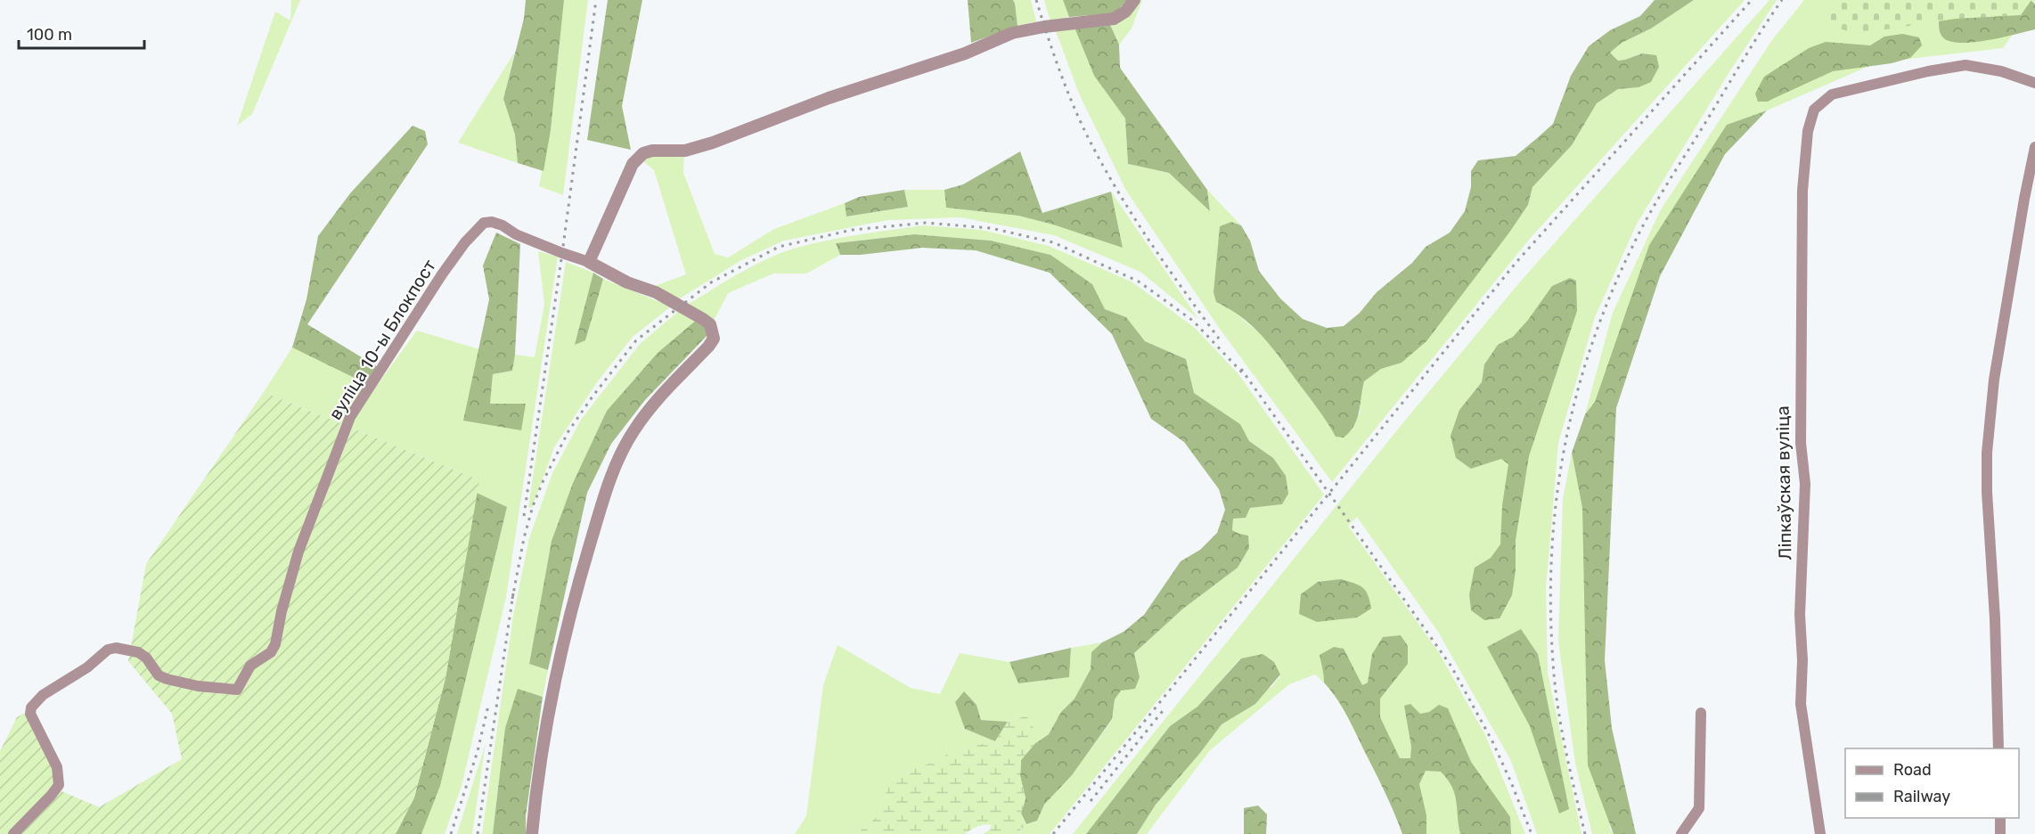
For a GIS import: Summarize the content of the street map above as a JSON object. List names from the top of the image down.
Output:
{
  "streets": {
    "street": ["вуліца 10-ы Блокпост", "Ліпкаўская вуліца"]
  },
  "legend": ["Road", "Railway"],
  "scale_bar": "100 m"
}
